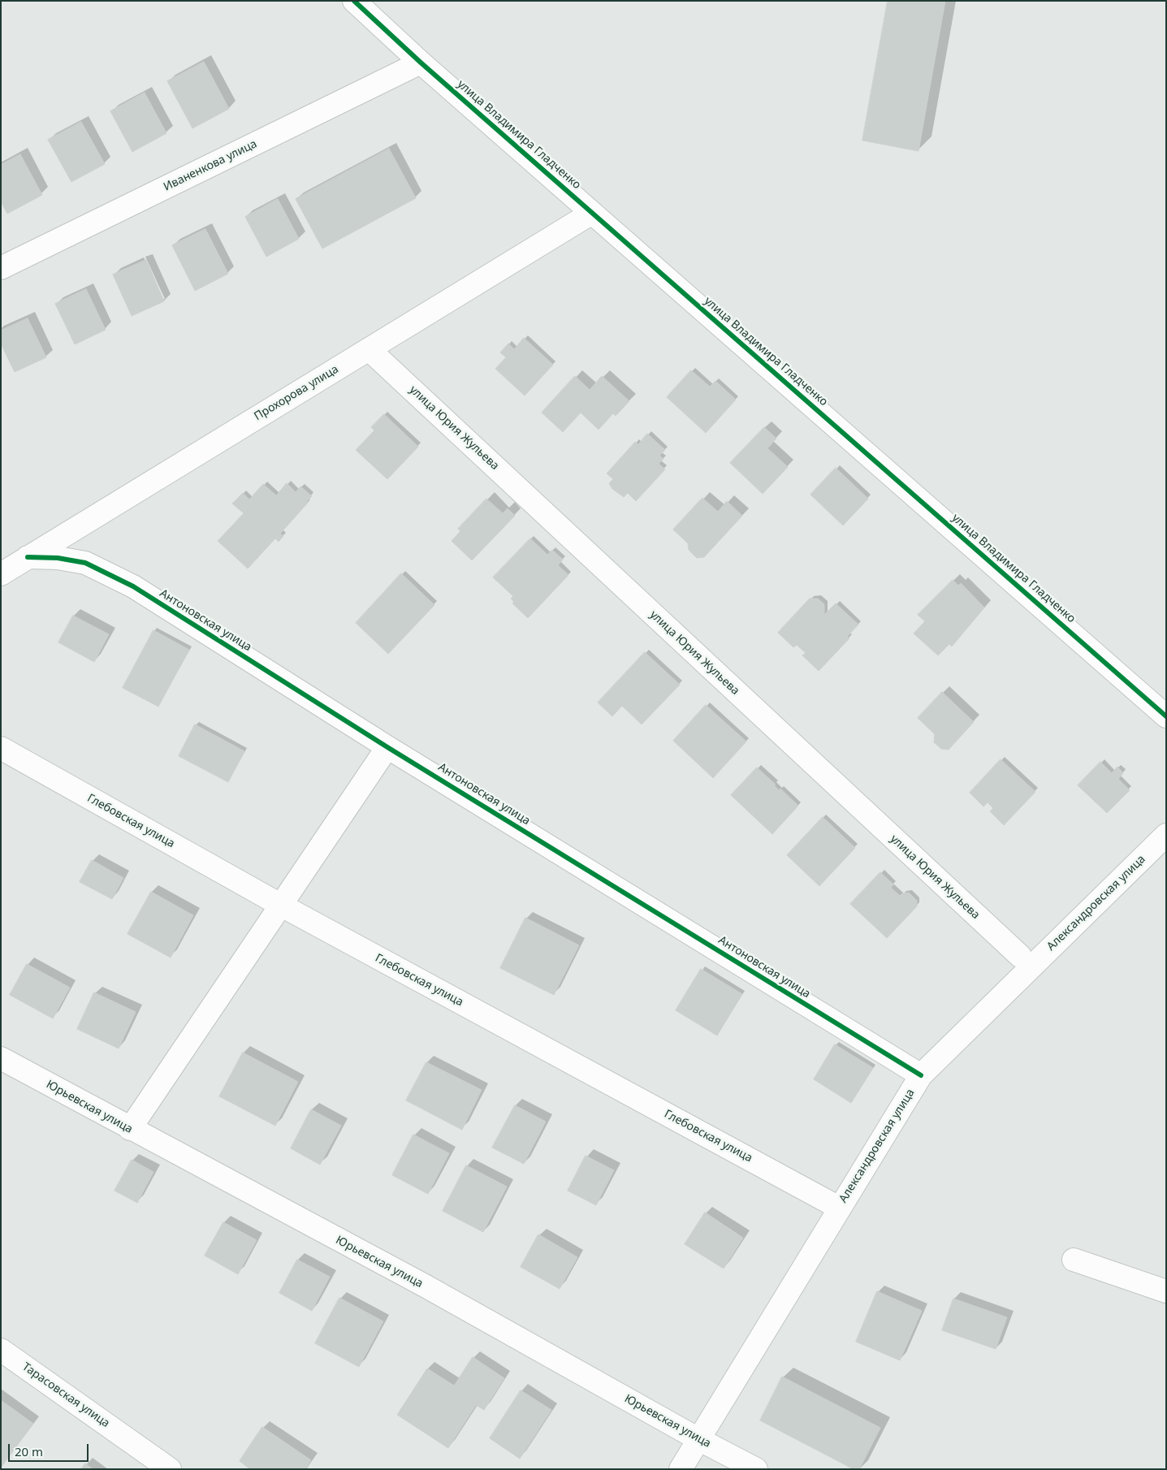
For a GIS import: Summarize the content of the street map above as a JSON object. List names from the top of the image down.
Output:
{
  "streets": {
    "street": [
      "улица Владимира Гладченко",
      "Иваненкова улица",
      "Прохорова улица",
      "улица Юрия Жульева",
      "Антоновская улица",
      "Глебовская улица",
      "Александровская улица",
      "Юрьевская улица",
      "Тарасовская улица"
    ]
  },
  "crossings": [
    ["улица Владимира Гладченко", "Иваненкова улица"],
    ["улица Владимира Гладченко", "Прохорова улица"],
    ["Прохорова улица", "улица Юрия Жульева"],
    ["Прохорова улица", "Антоновская улица"],
    ["Антоновская улица", "Александровская улица"],
    ["Глебовская улица", "Александровская улица"],
    ["Александровская улица", "Юрьевская улица"]
  ],
  "scale_bar": "20 m"
}
